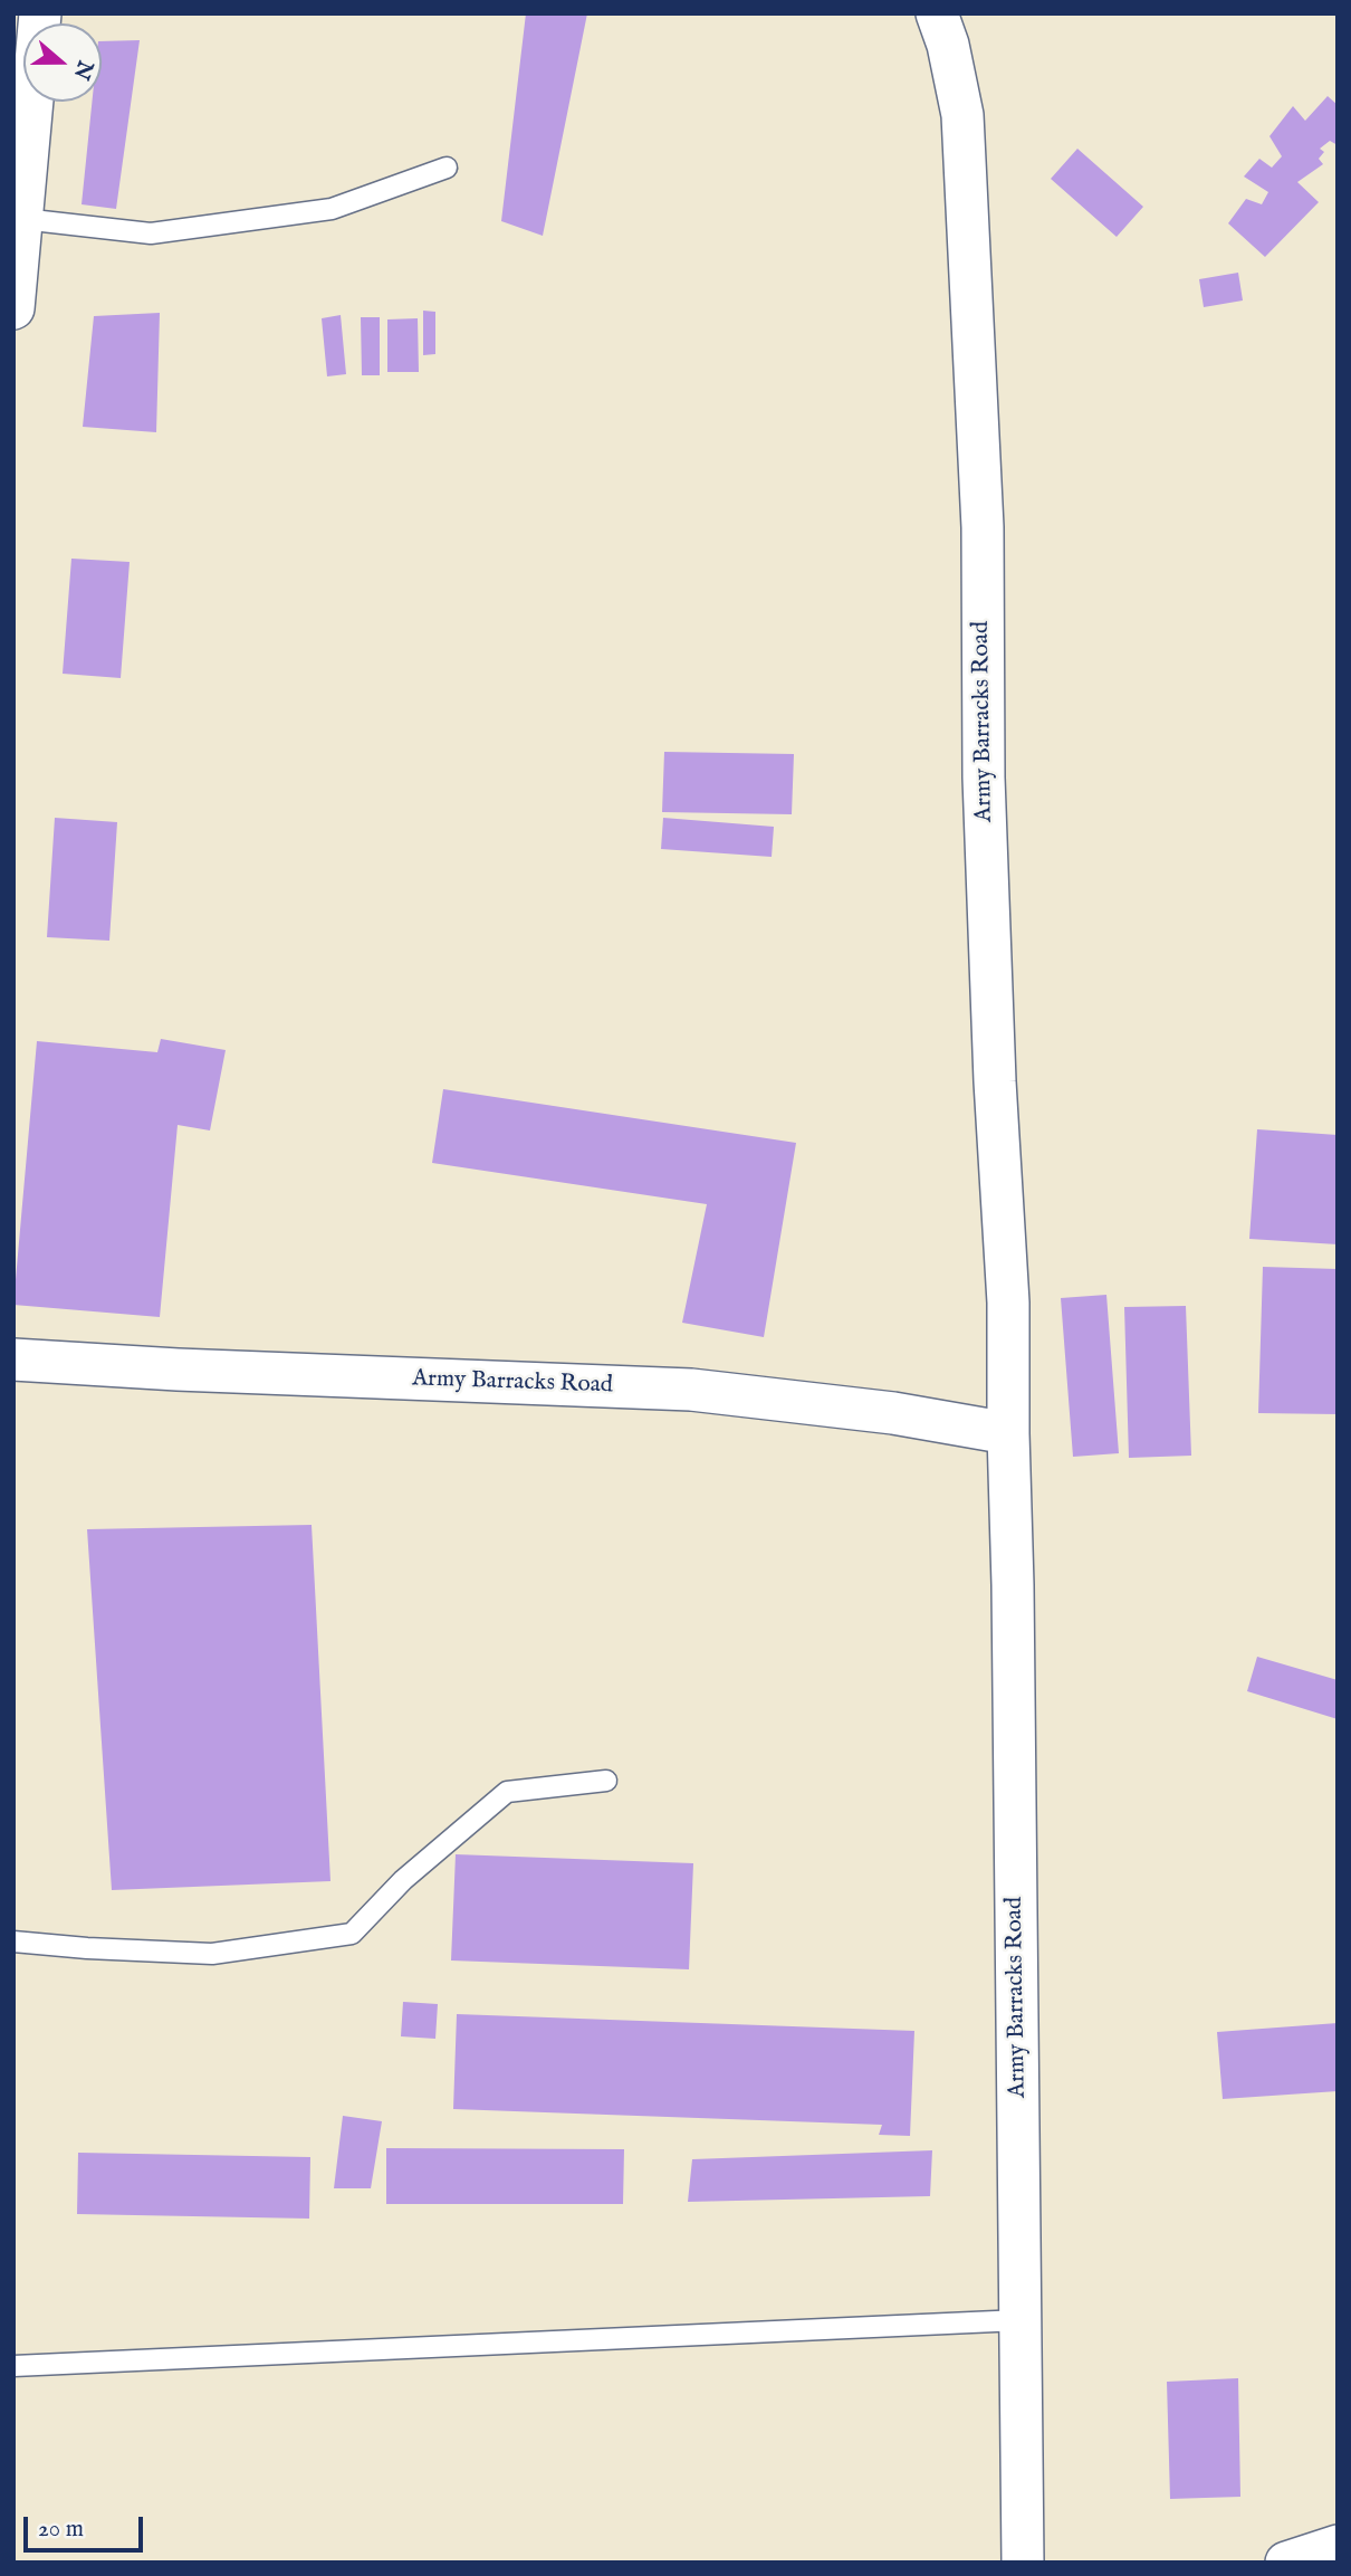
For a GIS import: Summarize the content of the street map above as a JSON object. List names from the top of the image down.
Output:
{
  "streets": {
    "street": ["Army Barracks Road"]
  },
  "scale_bar": "20 m",
  "north": "right"
}
